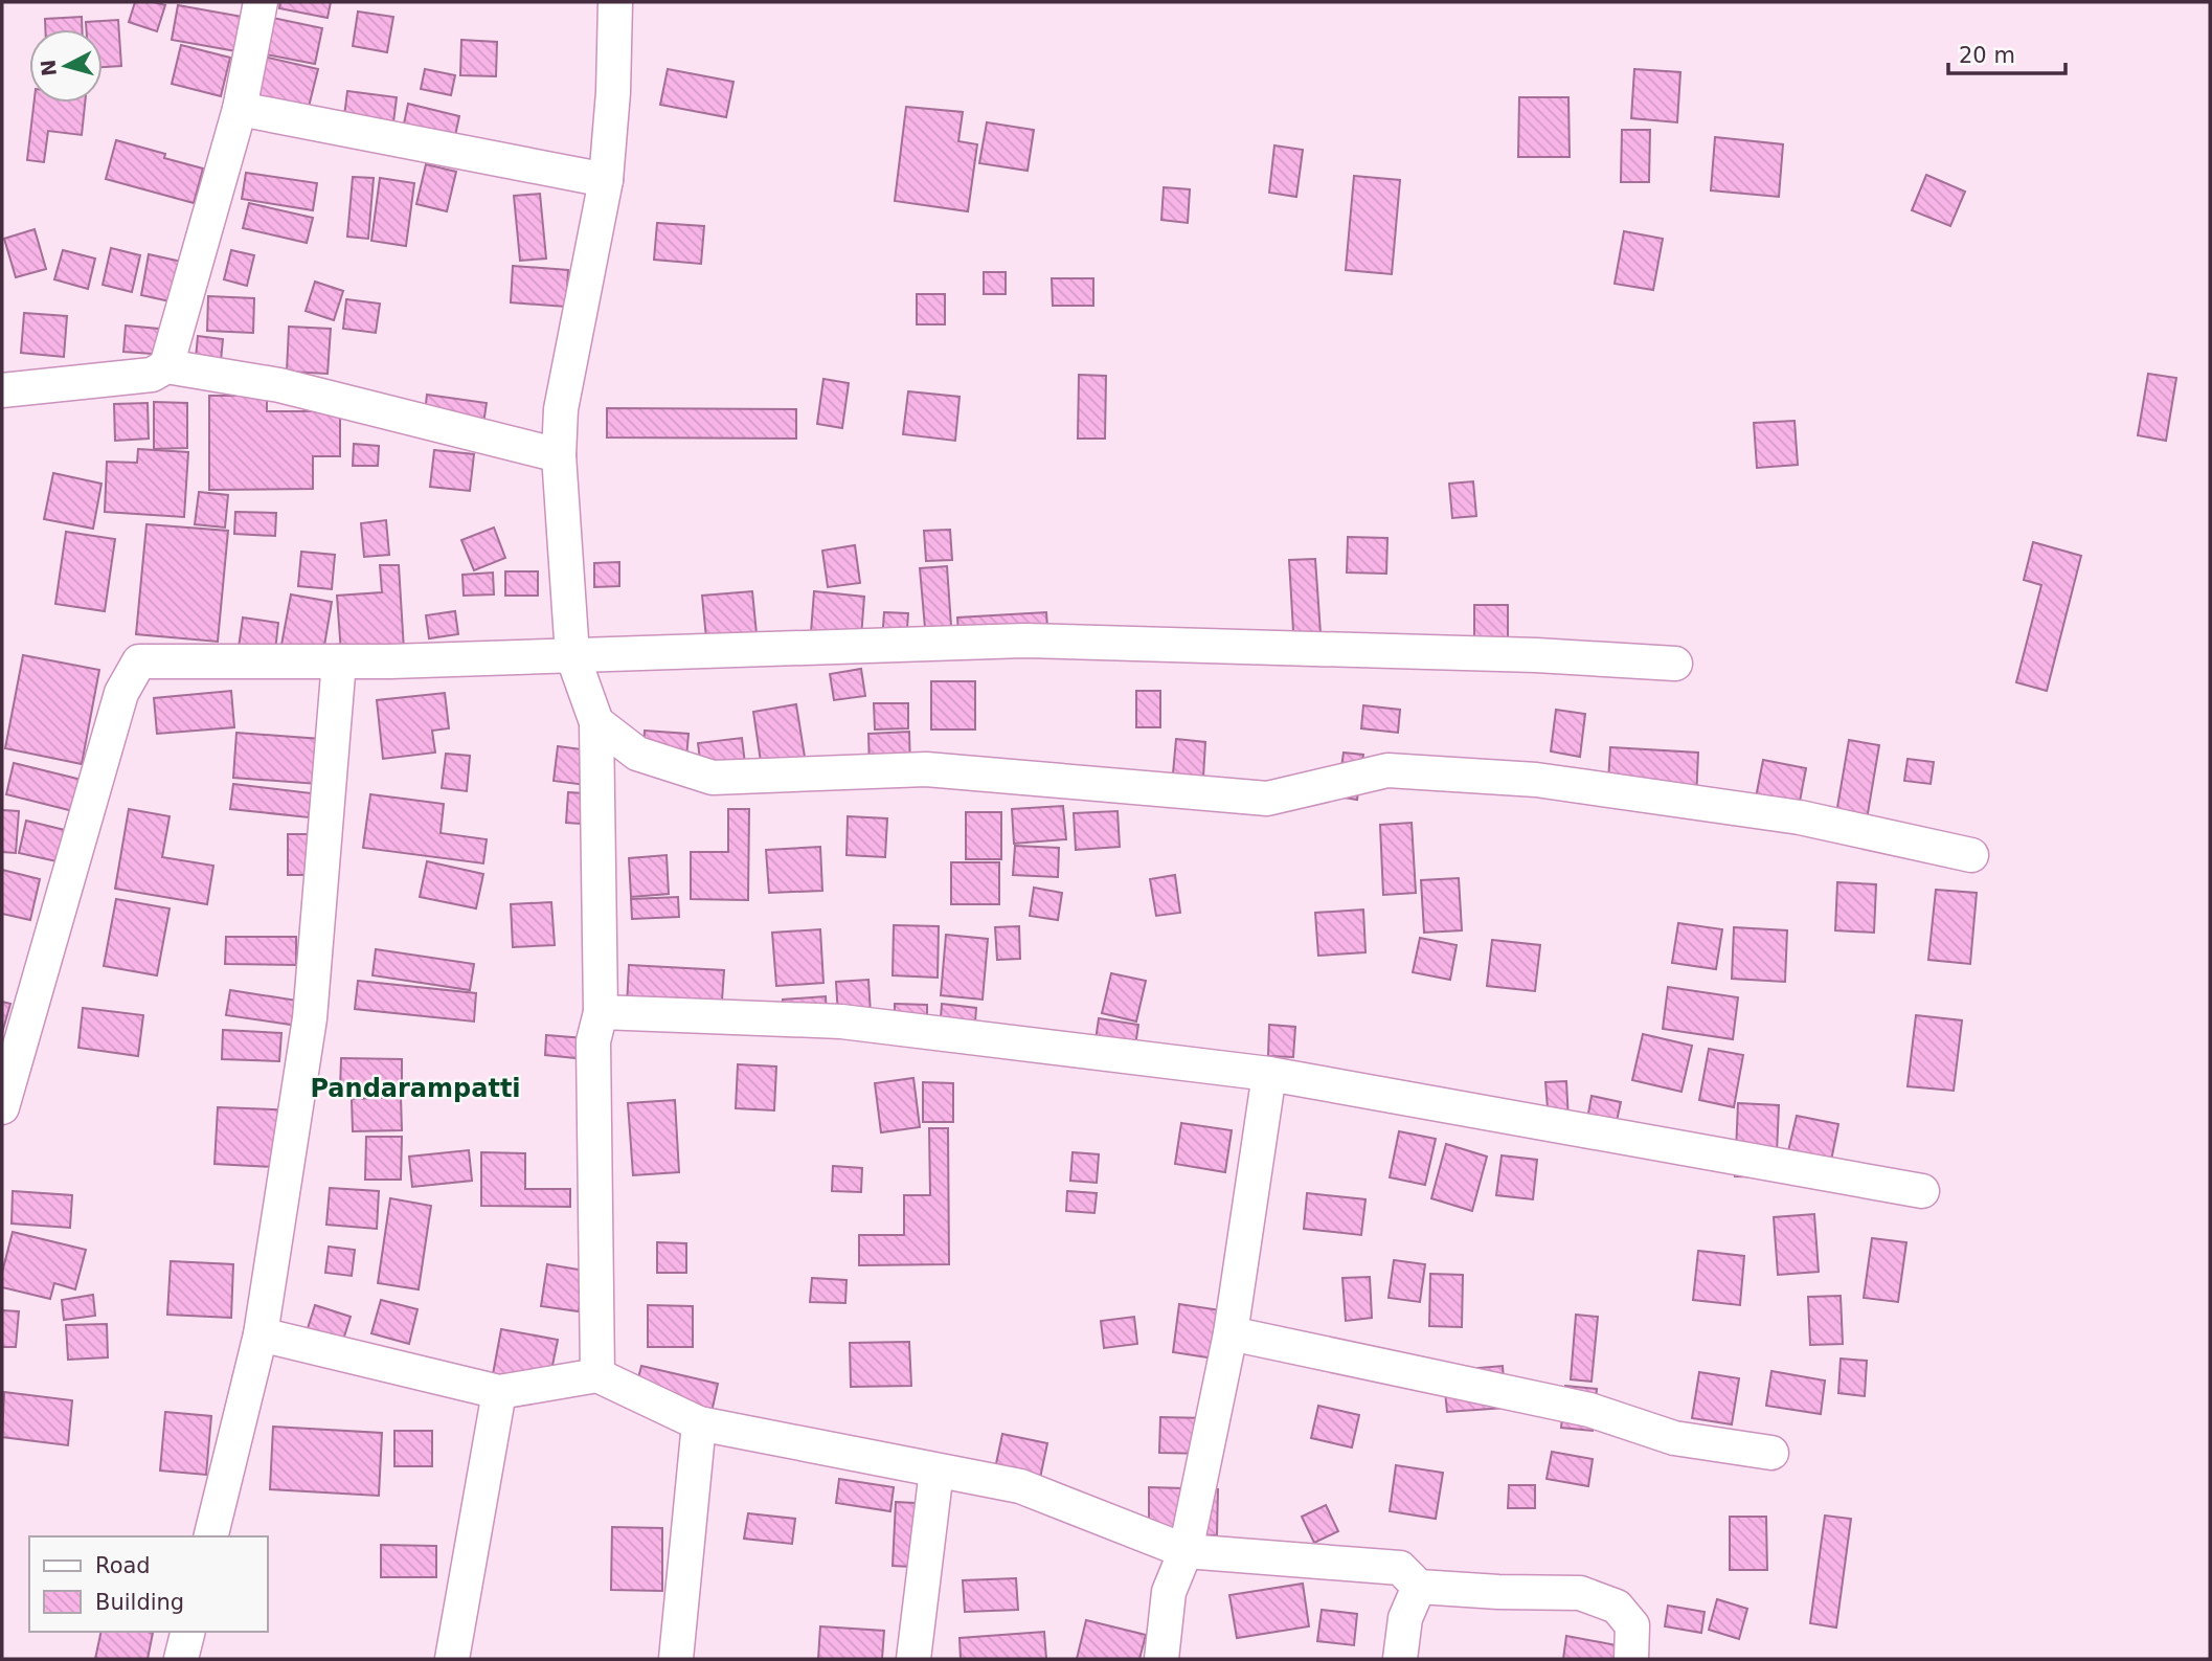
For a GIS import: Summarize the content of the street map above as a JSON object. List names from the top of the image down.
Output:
{
  "districts": ["Pandarampatti"],
  "legend": ["Road", "Building"],
  "scale_bar": "20 m",
  "north": "left"
}
